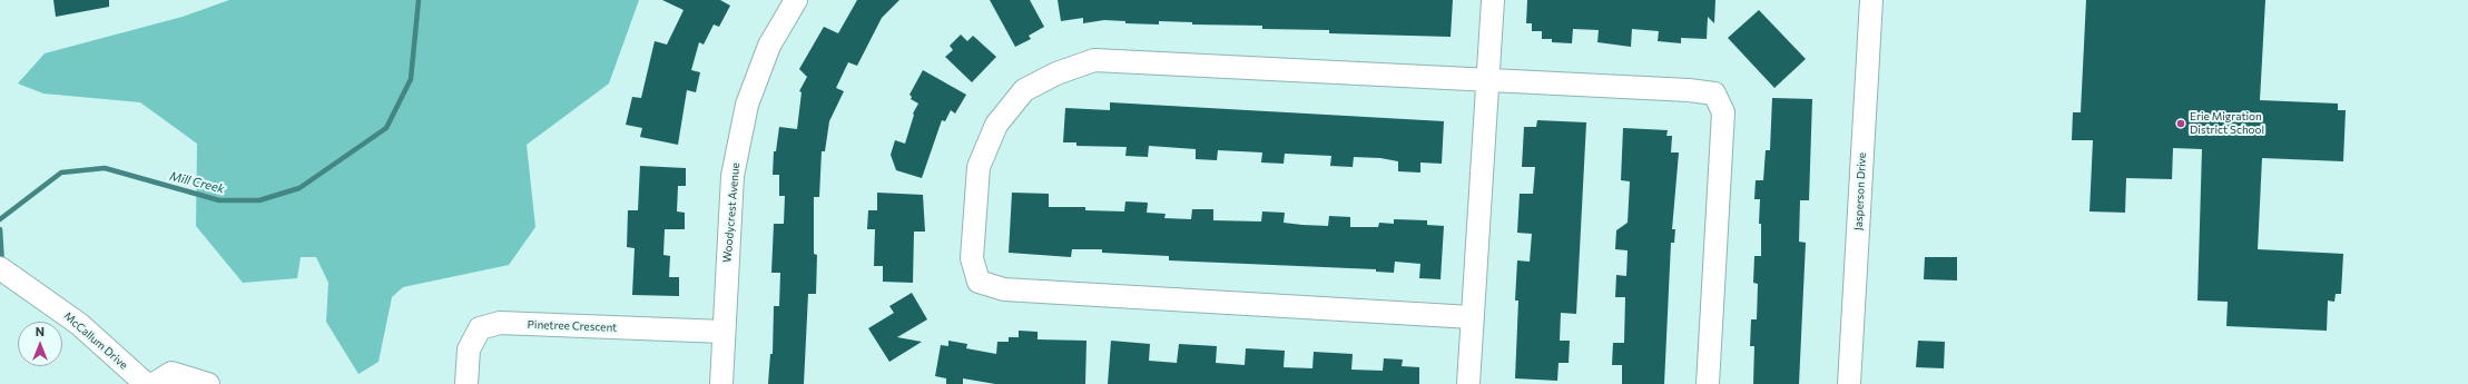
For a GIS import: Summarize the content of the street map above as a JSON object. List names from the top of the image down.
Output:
{
  "streets": {
    "street": [
      "Jasperson Drive",
      "Woodycrest Avenue",
      "Pinetree Crescent",
      "McCallum Drive"
    ]
  },
  "crossings": [
    ["Woodycrest Avenue", "Pinetree Crescent"]
  ],
  "water": ["Mill Creek"],
  "places": ["Erie Migration District School"],
  "north": "top"
}
